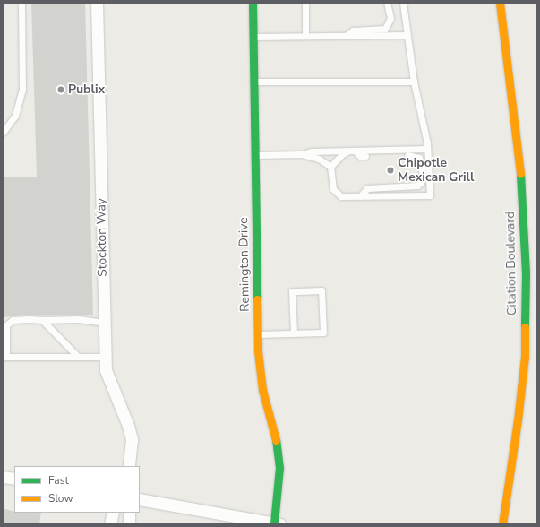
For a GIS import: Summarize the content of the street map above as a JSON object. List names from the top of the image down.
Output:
{
  "streets": {
    "street": ["Stockton Way", "Citation Boulevard", "Remington Drive"]
  },
  "places": ["Publix", "Chipotle Mexican Grill"],
  "legend": ["Fast", "Slow"]
}
